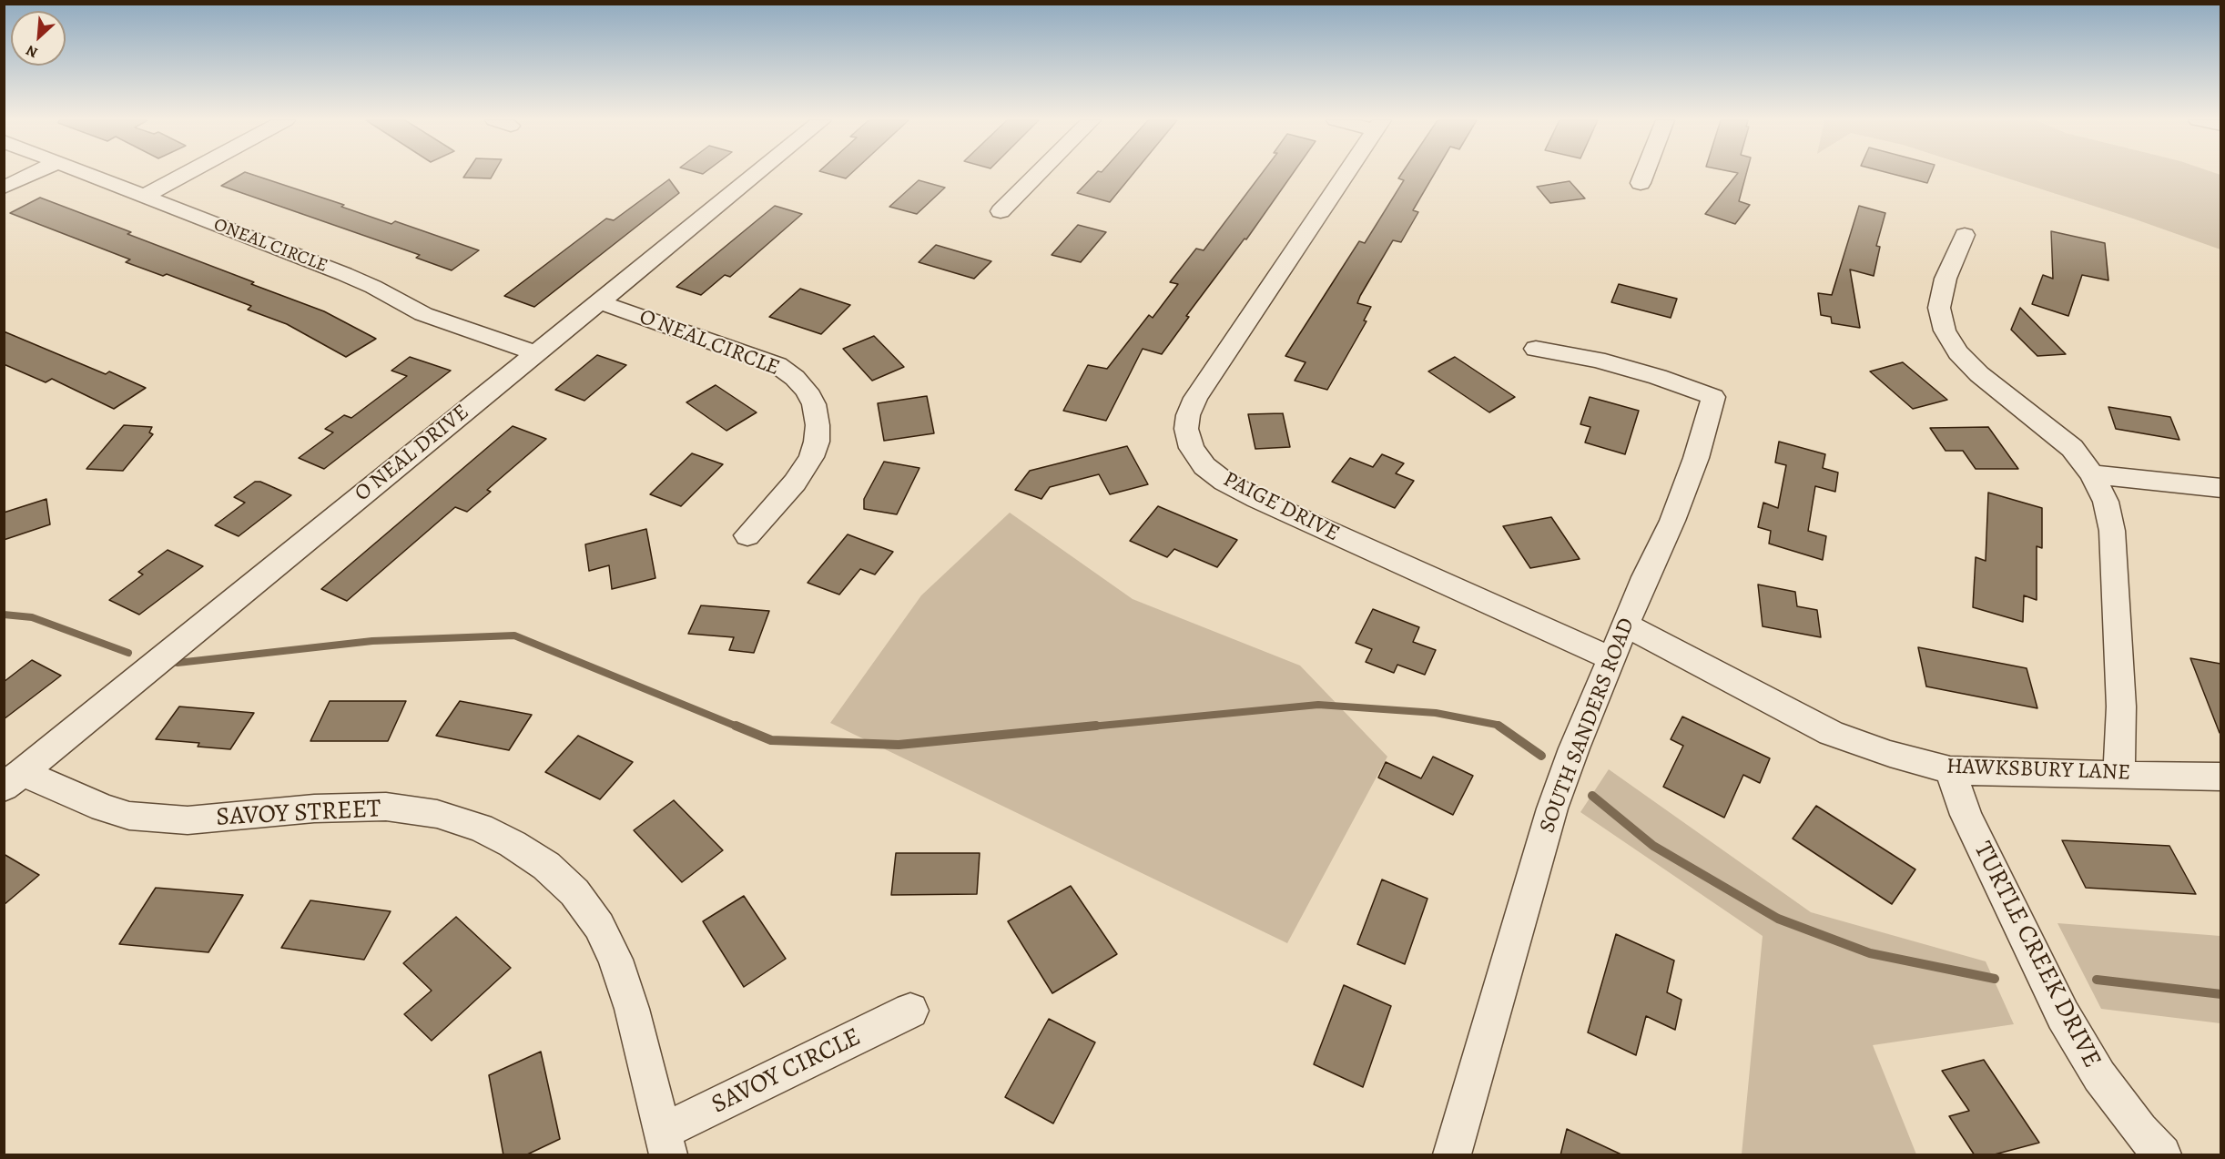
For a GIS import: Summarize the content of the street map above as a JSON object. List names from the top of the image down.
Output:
{
  "streets": {
    "street": [
      "ONEAL CIRCLE",
      "O NEAL CIRCLE",
      "O NEAL DRIVE",
      "PAIGE DRIVE",
      "SOUTH SANDERS ROAD",
      "HAWKSBURY LANE",
      "SAVOY STREET",
      "TURTLE CREEK DRIVE",
      "SAVOY CIRCLE"
    ]
  },
  "crossings": [
    ["ONEAL CIRCLE", "O NEAL DRIVE"],
    ["O NEAL CIRCLE", "O NEAL DRIVE"],
    ["O NEAL DRIVE", "SAVOY STREET"],
    ["PAIGE DRIVE", "SOUTH SANDERS ROAD"],
    ["SOUTH SANDERS ROAD", "HAWKSBURY LANE"],
    ["HAWKSBURY LANE", "TURTLE CREEK DRIVE"],
    ["SAVOY STREET", "SAVOY CIRCLE"]
  ],
  "north": "bottom left"
}
